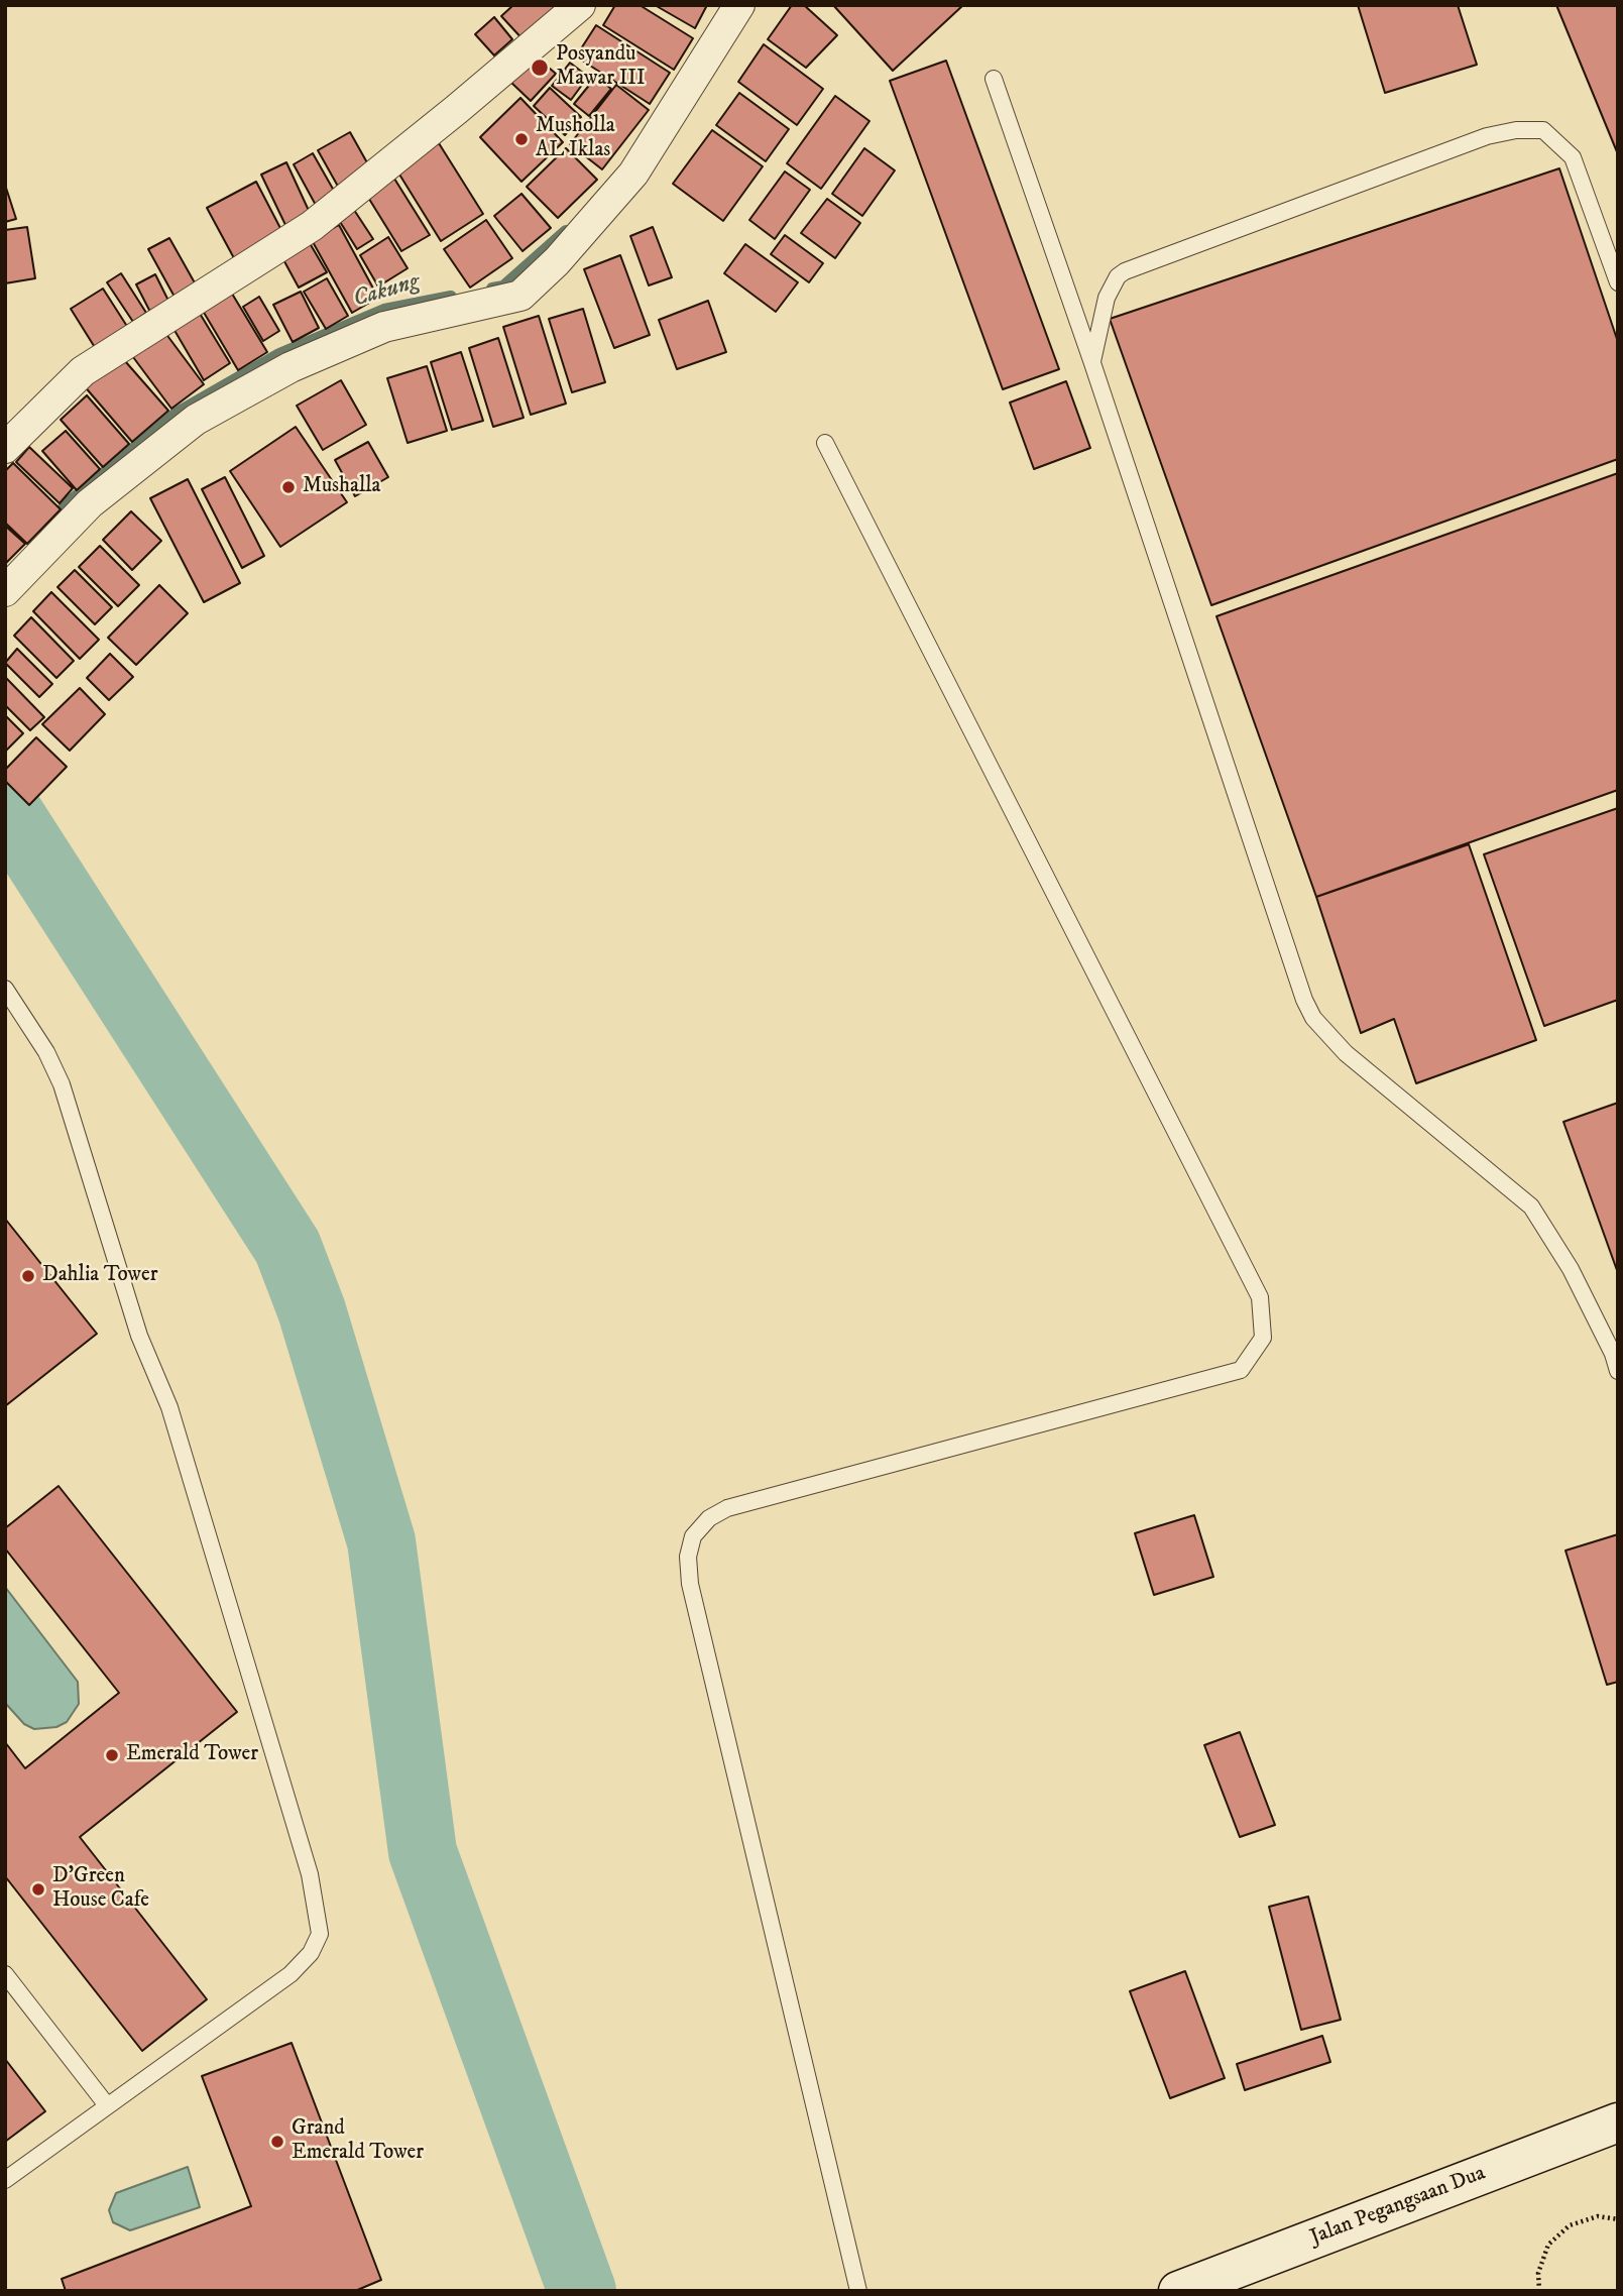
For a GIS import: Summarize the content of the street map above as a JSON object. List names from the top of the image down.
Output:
{
  "streets": {
    "main road": ["Jalan Pegangsaan Dua"]
  },
  "water": ["Cakung"],
  "places": [
    "Posyandu Mawar III",
    "Musholla AL Iklas",
    "Mushalla",
    "Dahlia Tower",
    "Emerald Tower",
    "D'Green House Cafe",
    "Grand Emerald Tower"
  ]
}
